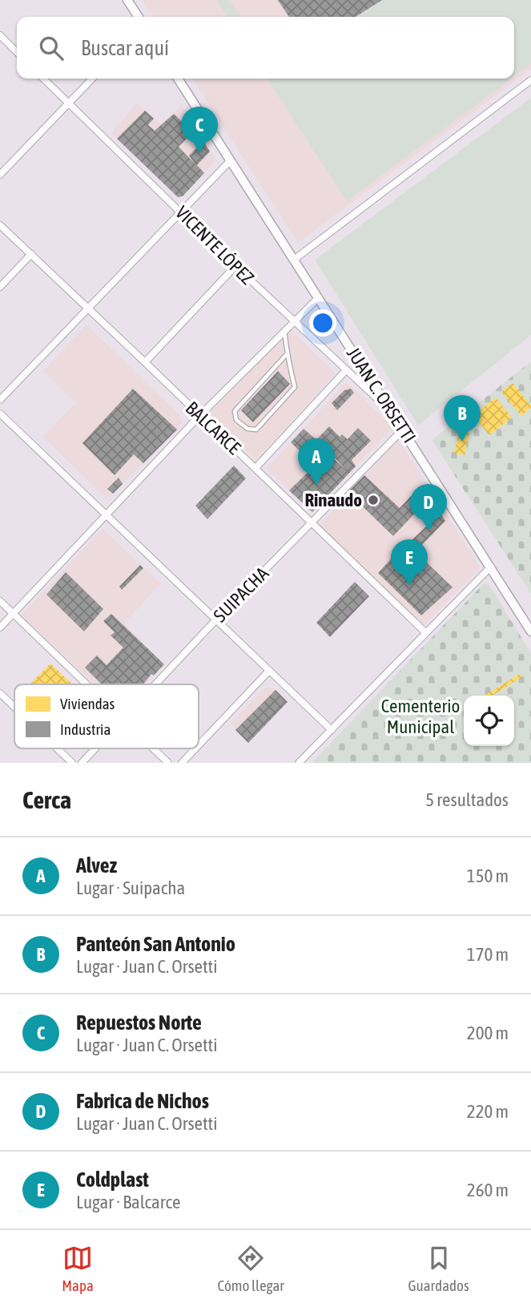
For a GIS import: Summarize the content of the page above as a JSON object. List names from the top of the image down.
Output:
{
  "streets": {
    "street": [
      "VICENTE LÓPEZ",
      "JUAN C. ORSETTI",
      "BALCARCE",
      "SUIPACHA"
    ]
  },
  "crossings": [
    ["VICENTE LÓPEZ", "JUAN C. ORSETTI"],
    ["JUAN C. ORSETTI", "SUIPACHA"],
    ["BALCARCE", "SUIPACHA"]
  ],
  "parks": ["Cementerio Municipal"],
  "places": ["Rinaudo"],
  "legend": ["Viviendas", "Industria"],
  "page": {
    "search": "Buscar aquí",
    "pins": [
      "C",
      "B",
      "A",
      "D",
      "E"
    ],
    "heading": ["Cerca", "5 resultados"],
    "list": [
      {
        "mark": "A",
        "name": "Alvez",
        "note": "Lugar · Suipacha",
        "value": "150 m"
      },
      {
        "mark": "B",
        "name": "Panteón San Antonio",
        "note": "Lugar · Juan C. Orsetti",
        "value": "170 m"
      },
      {
        "mark": "C",
        "name": "Repuestos Norte",
        "note": "Lugar · Juan C. Orsetti",
        "value": "200 m"
      },
      {
        "mark": "D",
        "name": "Fabrica de Nichos",
        "note": "Lugar · Juan C. Orsetti",
        "value": "220 m"
      },
      {
        "mark": "E",
        "name": "Coldplast",
        "note": "Lugar · Balcarce",
        "value": "260 m"
      }
    ],
    "nav": ["Mapa", "Cómo llegar", "Guardados"]
  }
}
